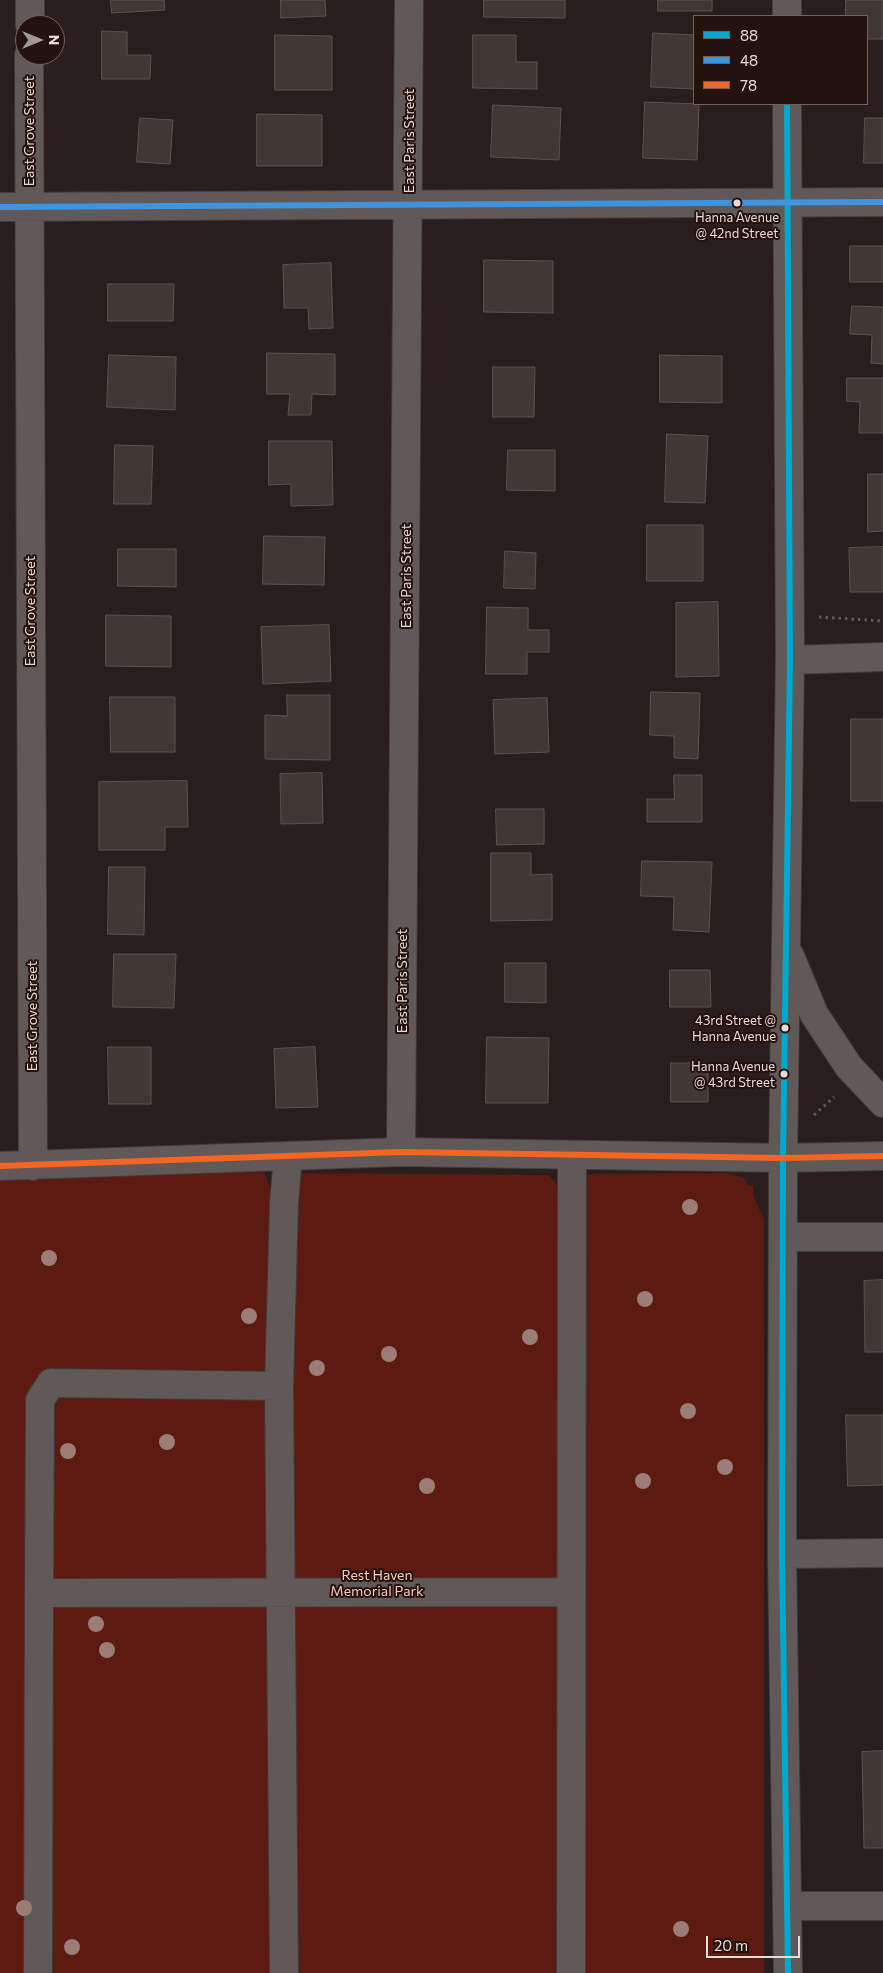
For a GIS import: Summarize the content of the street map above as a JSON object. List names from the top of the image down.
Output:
{
  "streets": {
    "street": ["East Grove Street", "East Paris Street"]
  },
  "parks": ["Rest Haven Memorial Park"],
  "places": ["Hanna Avenue @ 42nd Street", "43rd Street @ Hanna Avenue", "Hanna Avenue @ 43rd Street"],
  "lines": ["transit line 88", "transit line 48", "transit line 78"],
  "legend": ["88", "48", "78"],
  "scale_bar": "20 m",
  "north": "right"
}
